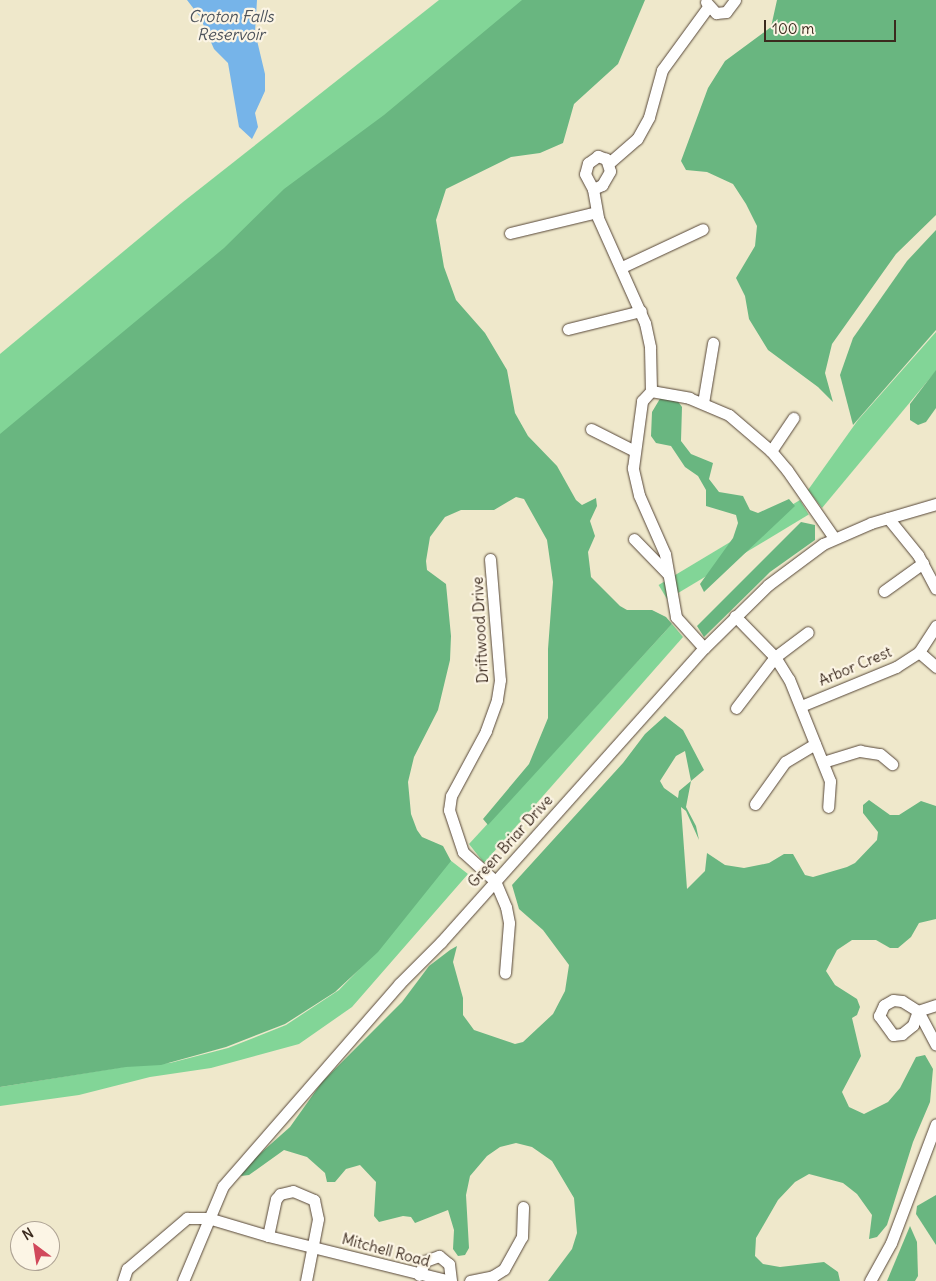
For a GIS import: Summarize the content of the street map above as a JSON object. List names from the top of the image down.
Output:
{
  "streets": {
    "street": [
      "Driftwood Drive",
      "Arbor Crest",
      "Green Briar Drive",
      "Mitchell Road"
    ]
  },
  "crossings": [
    ["Driftwood Drive", "Green Briar Drive"],
    ["Green Briar Drive", "Mitchell Road"]
  ],
  "water": ["Croton Falls Reservoir"],
  "scale_bar": "100 m",
  "north": "top left"
}
